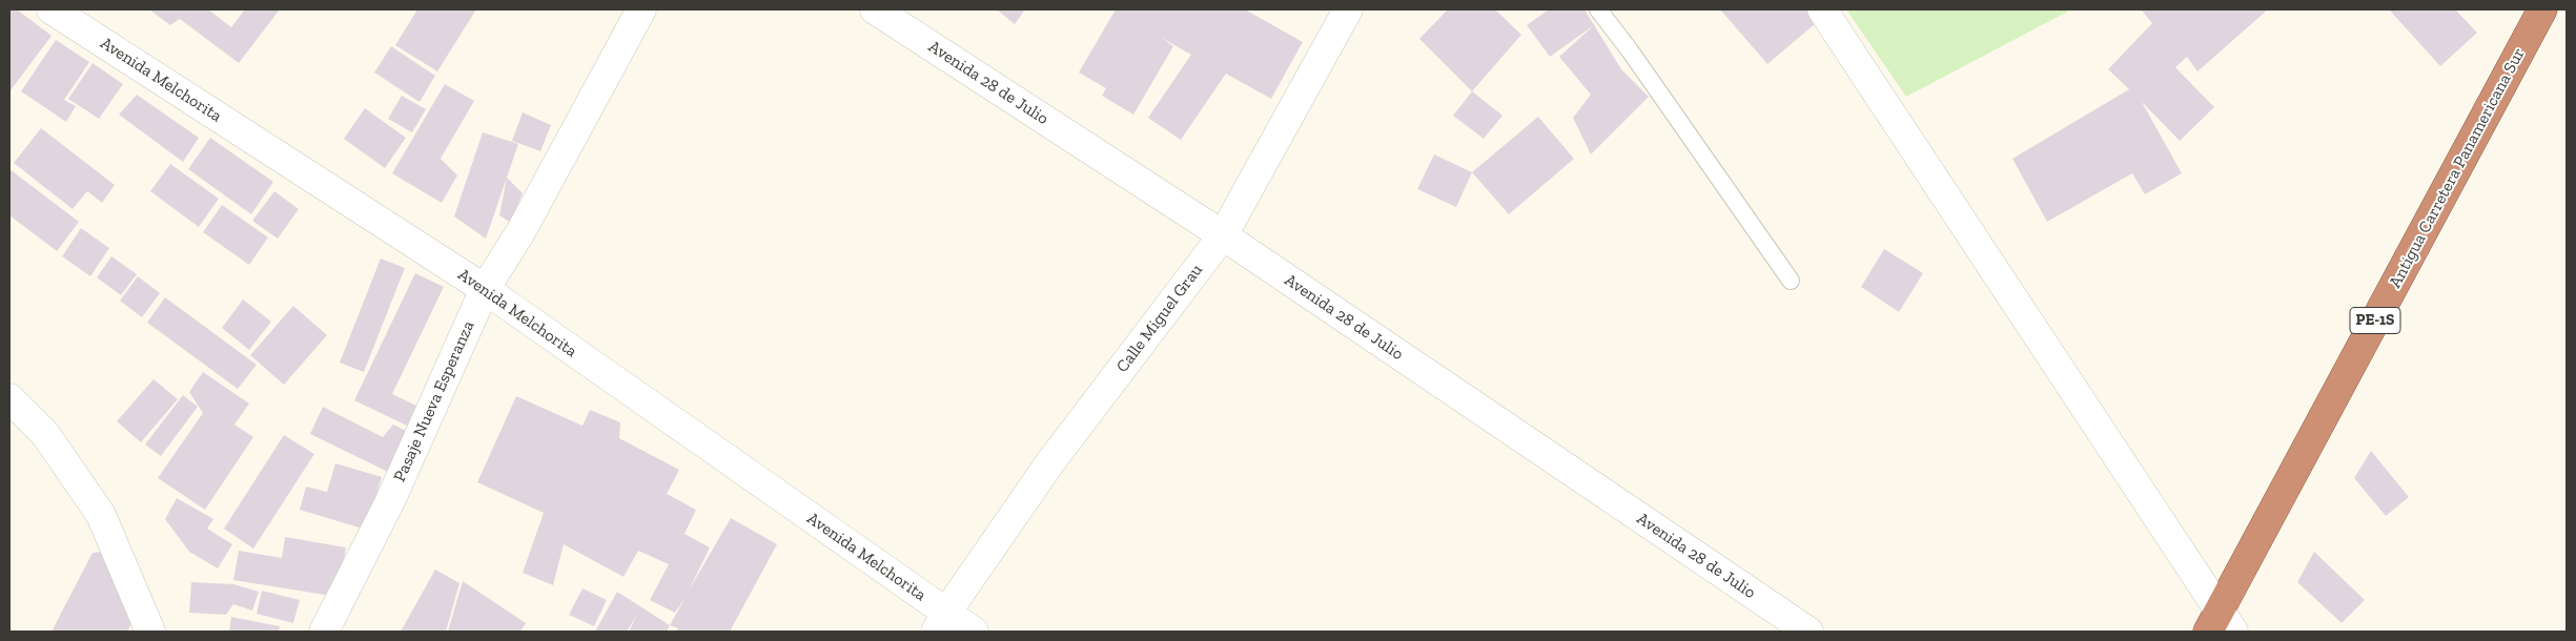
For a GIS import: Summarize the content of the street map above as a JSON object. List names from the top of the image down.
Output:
{
  "streets": {
    "highway": ["Antigua Carretera Panamericana Sur", "PE-1S"],
    "street": [
      "Avenida Melchorita",
      "Avenida 28 de Julio",
      "Calle Miguel Grau",
      "Pasaje Nueva Esperanza"
    ]
  },
  "crossings": [
    ["Avenida Melchorita", "Calle Miguel Grau"],
    ["Avenida Melchorita", "Pasaje Nueva Esperanza"],
    ["Avenida 28 de Julio", "Calle Miguel Grau"]
  ]
}
